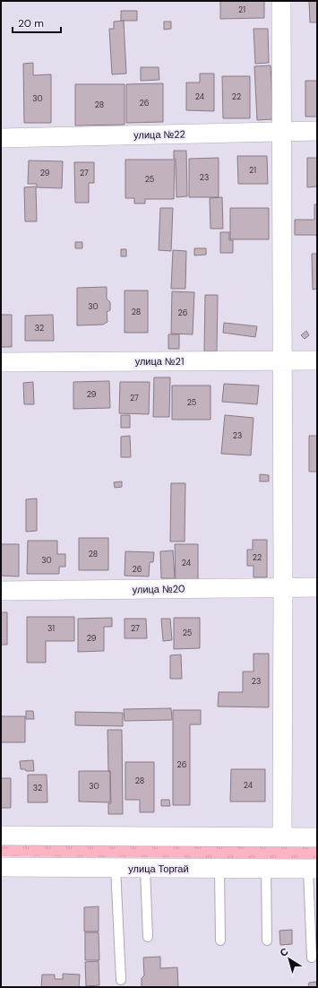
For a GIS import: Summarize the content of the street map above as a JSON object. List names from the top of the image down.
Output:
{
  "streets": {
    "street": [
      "улица №22",
      "улица №21",
      "улица №20",
      "улица Торгай"
    ]
  },
  "house_numbers": [
    "21",
    "24",
    "22",
    "30",
    "26",
    "28",
    "21",
    "29",
    "27",
    "23",
    "25",
    "30",
    "28",
    "26",
    "32",
    "29",
    "27",
    "25",
    "23",
    "28",
    "22",
    "30",
    "24",
    "26",
    "31",
    "27",
    "25",
    "29",
    "23",
    "26",
    "28",
    "24",
    "30",
    "32"
  ],
  "scale_bar": "20 m",
  "north": "top left"
}
